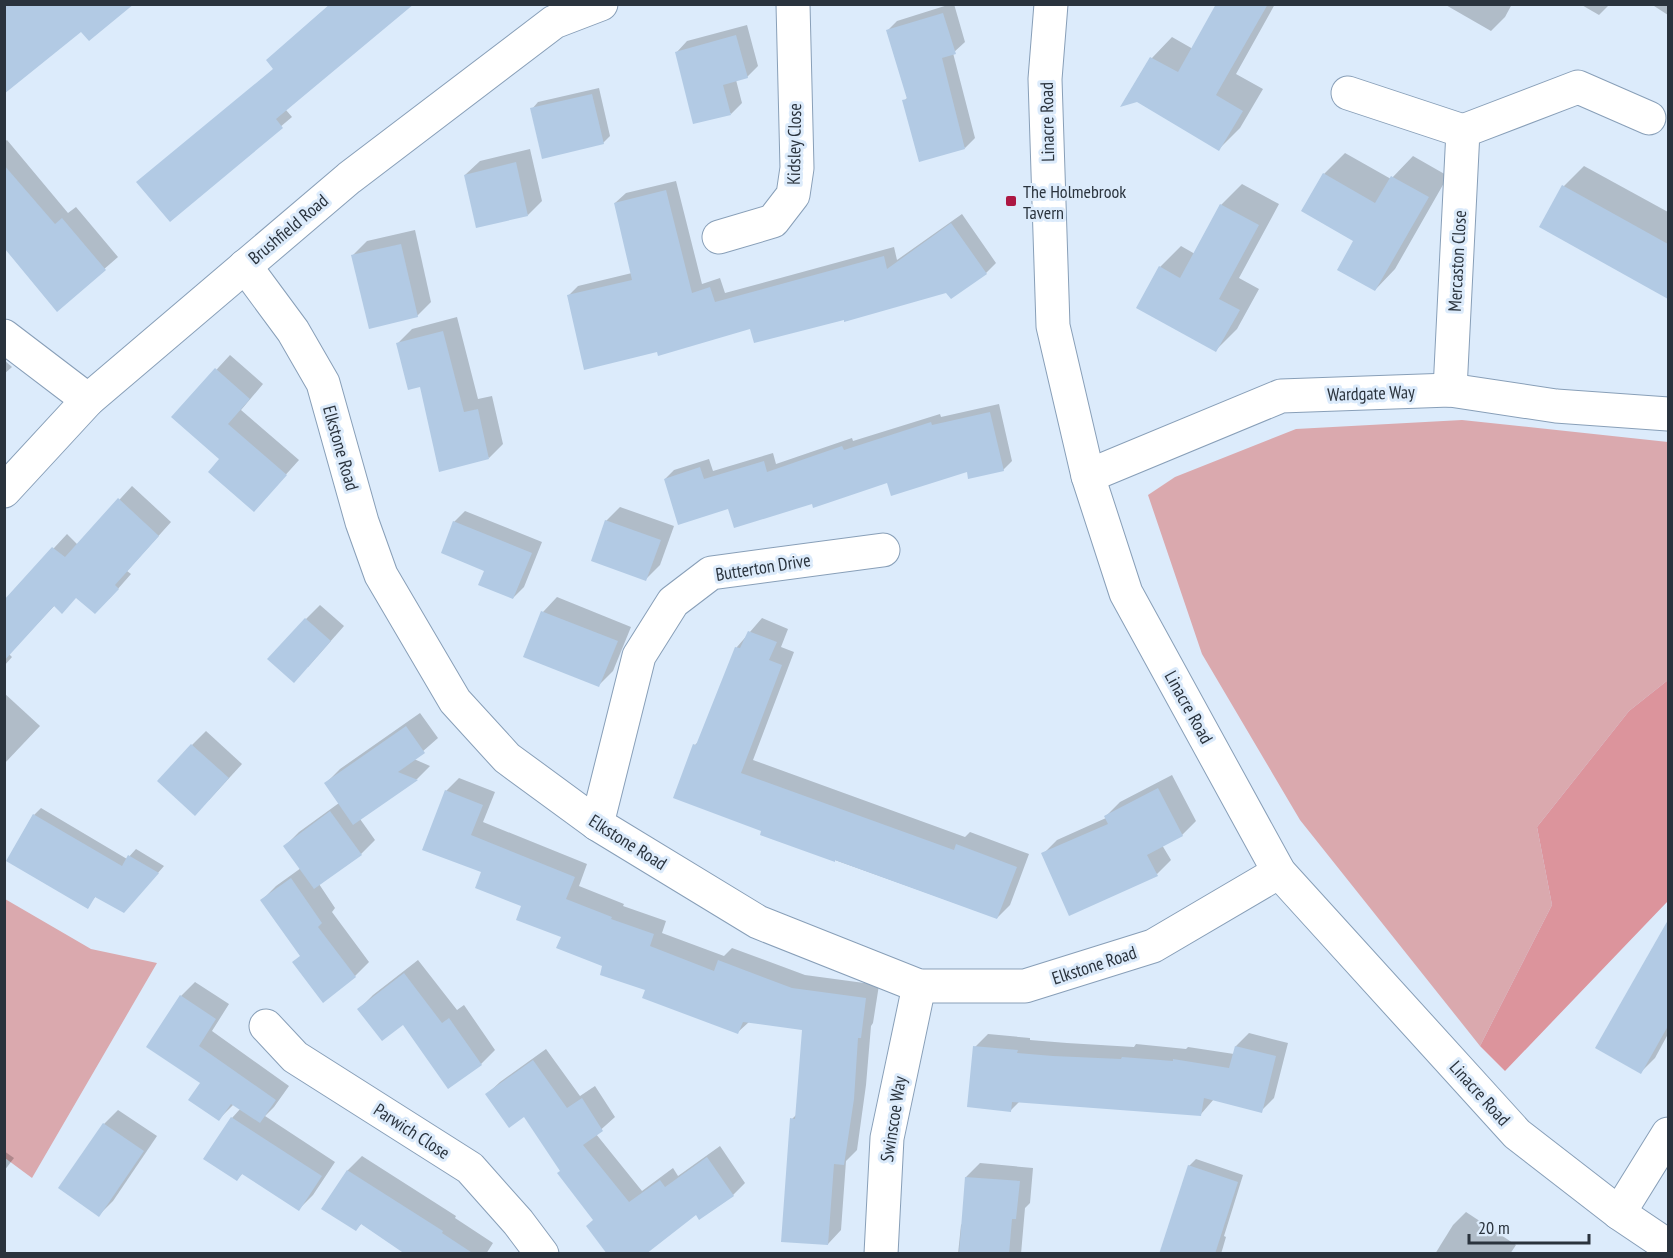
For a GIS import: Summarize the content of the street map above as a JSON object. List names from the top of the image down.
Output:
{
  "streets": {
    "street": [
      "Linacre Road",
      "Kidsley Close",
      "Brushfield Road",
      "Mercaston Close",
      "Wardgate Way",
      "Elkstone Road",
      "Butterton Drive",
      "Swinscoe Way",
      "Parwich Close"
    ]
  },
  "crossings": [
    ["Linacre Road", "Wardgate Way"],
    ["Linacre Road", "Elkstone Road"],
    ["Brushfield Road", "Elkstone Road"],
    ["Mercaston Close", "Wardgate Way"],
    ["Elkstone Road", "Butterton Drive"],
    ["Elkstone Road", "Swinscoe Way"]
  ],
  "places": {
    "transit": ["The Holmebrook Tavern"]
  },
  "scale_bar": "20 m"
}
